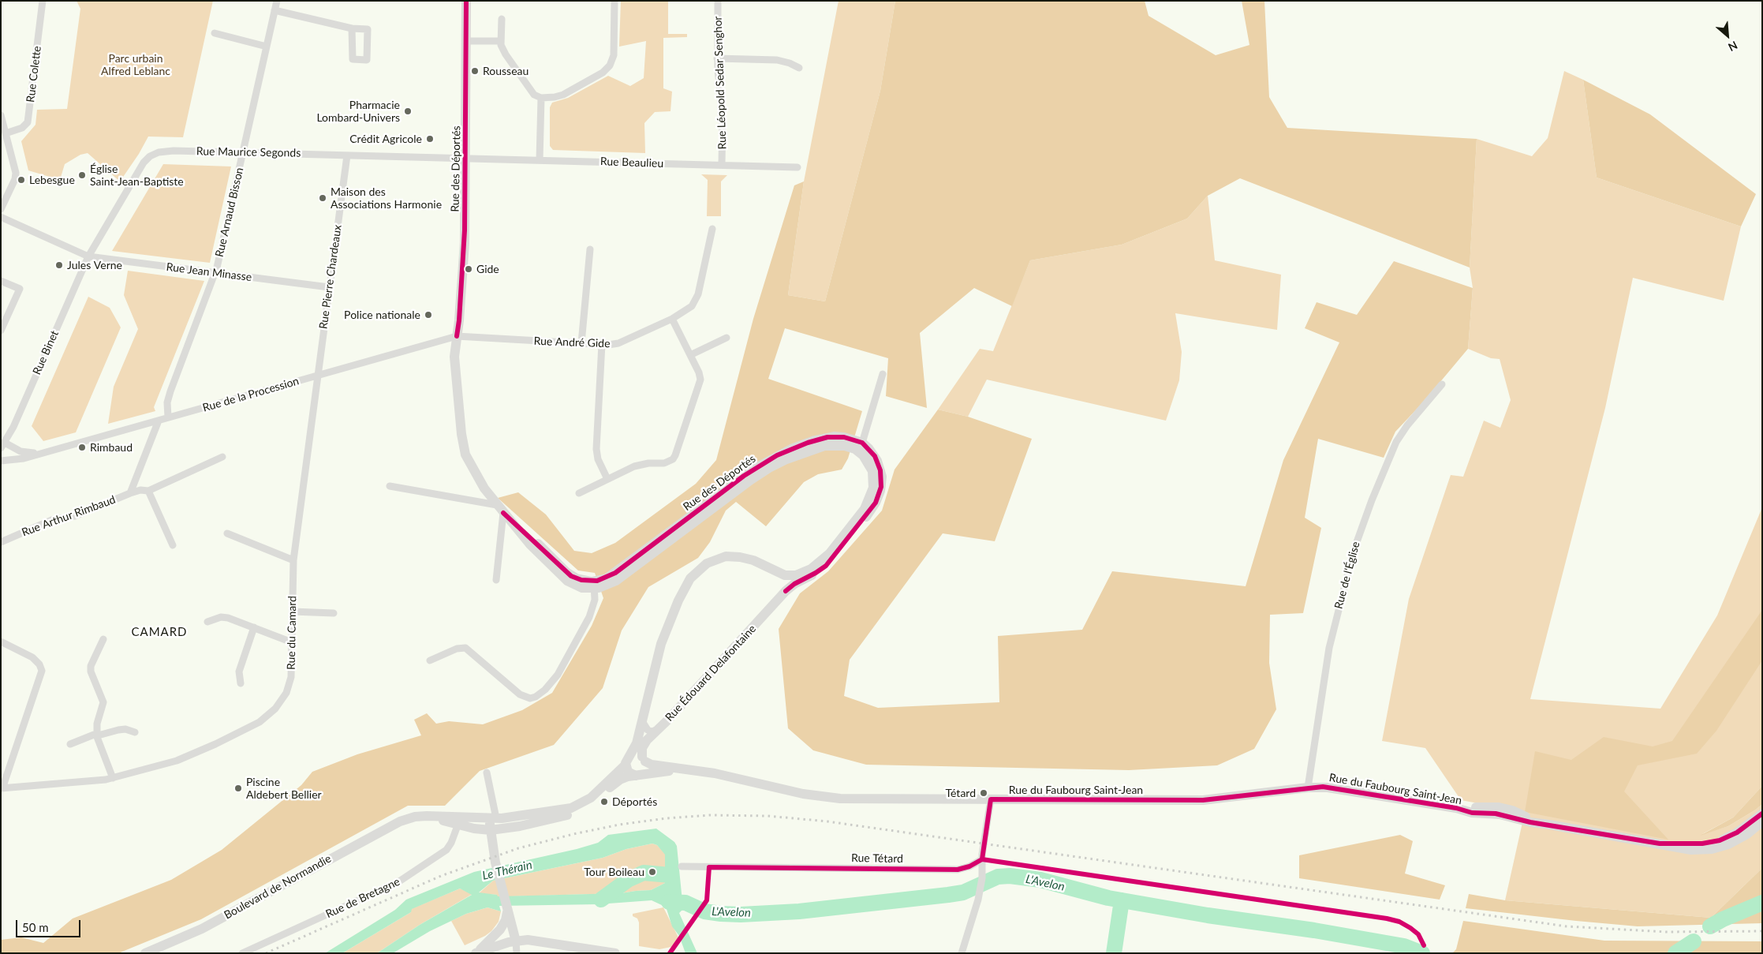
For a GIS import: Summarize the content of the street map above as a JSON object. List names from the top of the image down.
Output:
{
  "streets": {
    "main road": [
      "Rue des Déportés",
      "Rue Édouard Delafontaine",
      "Rue du Faubourg Saint-Jean",
      "Boulevard de Normandie"
    ],
    "street": [
      "Rue Colette",
      "Rue Léopold Sedar Senghor",
      "Rue Maurice Segonds",
      "Rue Beaulieu",
      "Rue Arnaud Bisson",
      "Rue Jean Minasse",
      "Rue Pierre Chardeaux",
      "Rue André Gide",
      "Rue Binet",
      "Rue de la Procession",
      "Rue Arthur Rimbaud",
      "Rue de l'Église",
      "Rue du Camard",
      "Rue Tétard",
      "Rue de Bretagne"
    ]
  },
  "crossings": [
    ["Rue Léopold Sedar Senghor", "Rue Beaulieu"],
    ["Rue Maurice Segonds", "Rue Beaulieu"],
    ["Rue Maurice Segonds", "Rue des Déportés"],
    ["Rue Maurice Segonds", "Rue Arnaud Bisson"],
    ["Rue Maurice Segonds", "Rue Jean Minasse"],
    ["Rue Maurice Segonds", "Rue Pierre Chardeaux"],
    ["Rue Maurice Segonds", "Rue Binet"],
    ["Rue Beaulieu", "Rue des Déportés"],
    ["Rue des Déportés", "Rue André Gide"],
    ["Rue des Déportés", "Rue de la Procession"],
    ["Rue Arnaud Bisson", "Rue Jean Minasse"],
    ["Rue Arnaud Bisson", "Rue de la Procession"],
    ["Rue Jean Minasse", "Rue Pierre Chardeaux"],
    ["Rue Jean Minasse", "Rue Binet"],
    ["Rue Pierre Chardeaux", "Rue de la Procession"],
    ["Rue Pierre Chardeaux", "Rue du Camard"],
    ["Rue André Gide", "Rue de la Procession"],
    ["Rue Binet", "Rue de la Procession"],
    ["Rue de la Procession", "Rue du Camard"],
    ["Rue de l'Église", "Rue du Faubourg Saint-Jean"],
    ["Rue Édouard Delafontaine", "Rue du Faubourg Saint-Jean"],
    ["Boulevard de Normandie", "Rue de Bretagne"]
  ],
  "districts": ["CAMARD"],
  "water": ["Le Thérain", "L'Avelon"],
  "parks": ["Parc urbain Alfred Leblanc"],
  "places": [
    "Rousseau",
    "Pharmacie Lombard-Univers",
    "Crédit Agricole",
    "Église Saint-Jean-Baptiste",
    "Lebesgue",
    "Maison des Associations Harmonie",
    "Jules Verne",
    "Gide",
    "Police nationale",
    "Rimbaud",
    "Piscine Aldebert Bellier",
    "Tétard",
    "Déportés",
    "Tour Boileau"
  ],
  "scale_bar": "50 m",
  "north": "bottom right"
}
